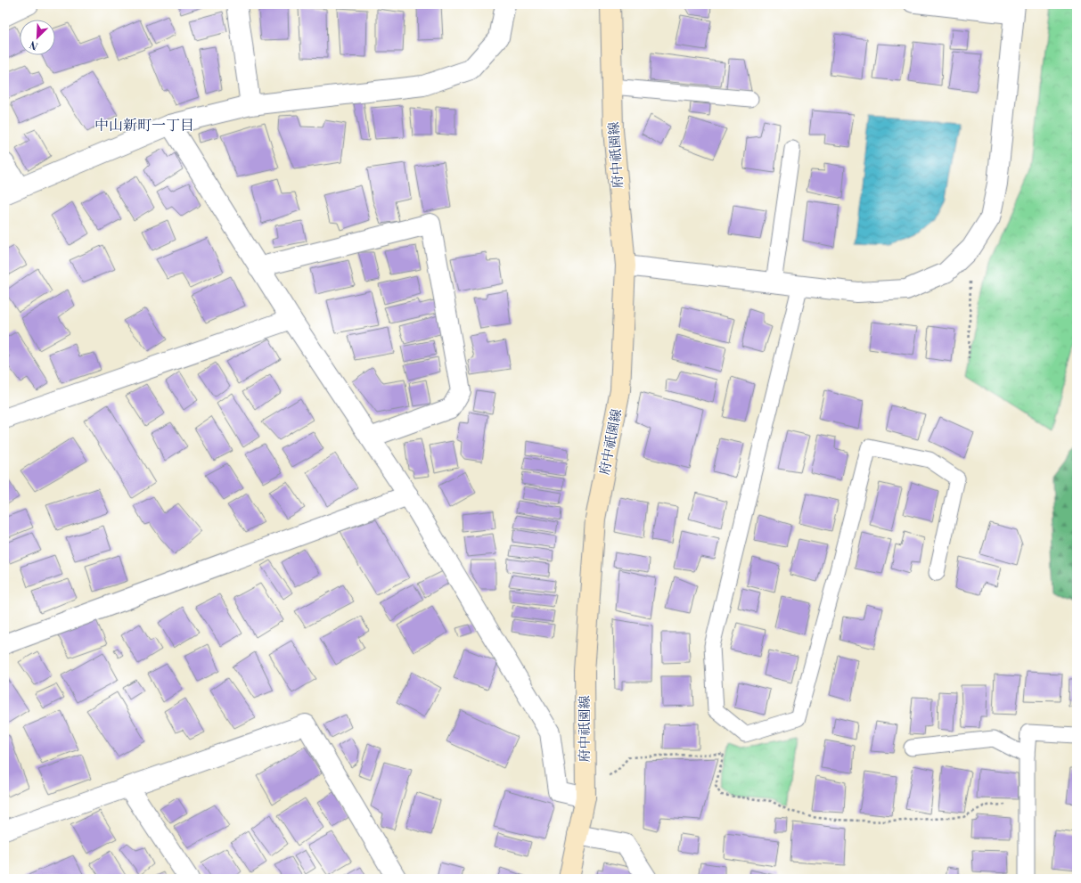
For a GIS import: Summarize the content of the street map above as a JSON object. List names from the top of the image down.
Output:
{
  "streets": {
    "main road": ["府中祇園線"]
  },
  "districts": ["中山新町一丁目"],
  "north": "bottom left"
}
